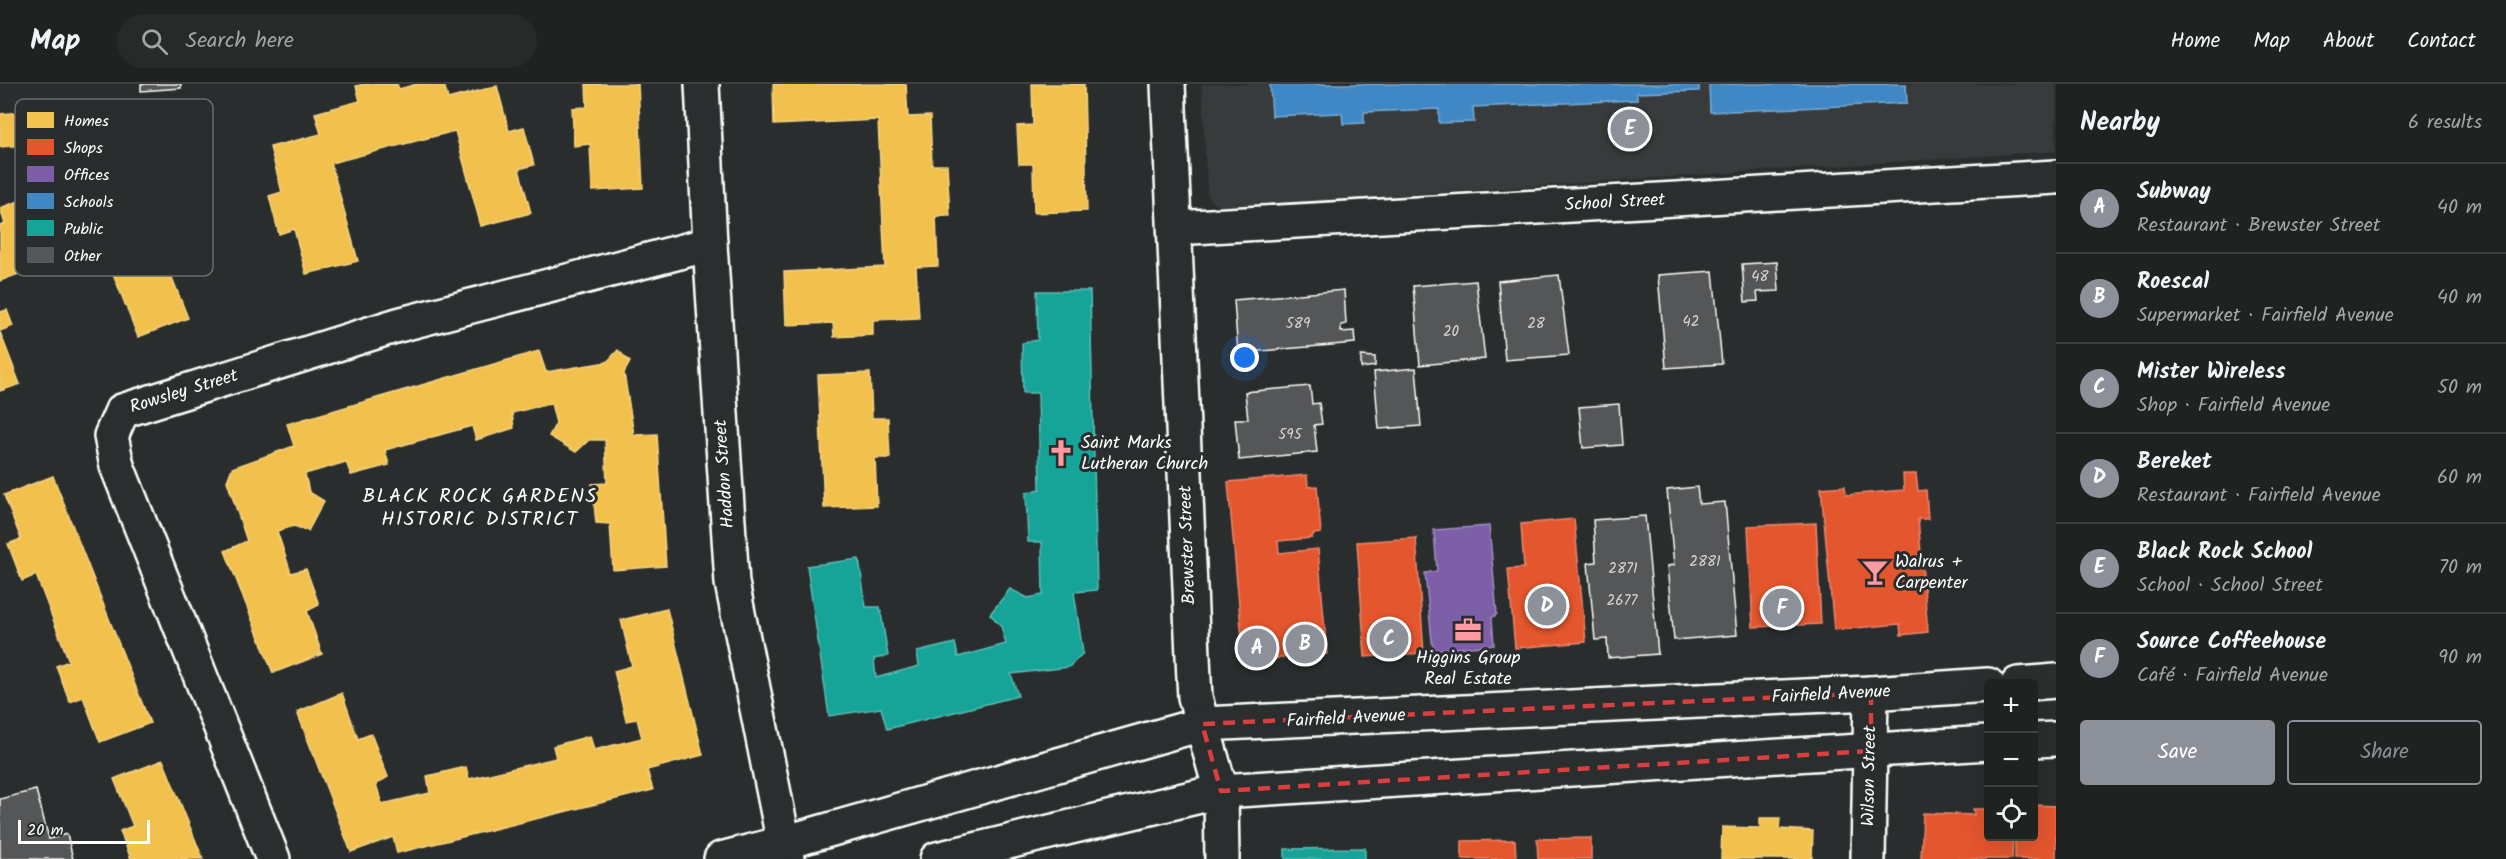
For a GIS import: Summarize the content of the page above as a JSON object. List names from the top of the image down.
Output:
{
  "streets": {
    "street": [
      "School Street",
      "Rowsley Street",
      "Haddon Street",
      "Brewster Street",
      "Fairfield Avenue",
      "Wilson Street"
    ]
  },
  "crossings": [
    ["School Street", "Brewster Street"],
    ["Rowsley Street", "Haddon Street"],
    ["Haddon Street", "Fairfield Avenue"],
    ["Brewster Street", "Fairfield Avenue"],
    ["Fairfield Avenue", "Wilson Street"]
  ],
  "districts": ["BLACK ROCK GARDENS HISTORIC DISTRICT"],
  "places": {
    "church": ["Saint Marks Lutheran Church"],
    "bar": ["Walrus + Carpenter"],
    "office": ["Higgins Group Real Estate"]
  },
  "house_numbers": [
    "48",
    "42",
    "589",
    "28",
    "20",
    "595",
    "2881",
    "2871",
    "2677"
  ],
  "legend": [
    "Homes",
    "Shops",
    "Offices",
    "Schools",
    "Public",
    "Other"
  ],
  "scale_bar": "20 m",
  "page": {
    "header": "Map",
    "search": "Search here",
    "nav": [
      "Home",
      "Map",
      "About",
      "Contact"
    ],
    "heading": ["Nearby", "6 results"],
    "pins": [
      "E",
      "D",
      "F",
      "C",
      "B",
      "A"
    ],
    "list": [
      {
        "mark": "A",
        "name": "Subway",
        "note": "Restaurant · Brewster Street",
        "value": "40 m"
      },
      {
        "mark": "B",
        "name": "Roescal",
        "note": "Supermarket · Fairfield Avenue",
        "value": "40 m"
      },
      {
        "mark": "C",
        "name": "Mister Wireless",
        "note": "Shop · Fairfield Avenue",
        "value": "50 m"
      },
      {
        "mark": "D",
        "name": "Bereket",
        "note": "Restaurant · Fairfield Avenue",
        "value": "60 m"
      },
      {
        "mark": "E",
        "name": "Black Rock School",
        "note": "School · School Street",
        "value": "70 m"
      },
      {
        "mark": "F",
        "name": "Source Coffeehouse",
        "note": "Café · Fairfield Avenue",
        "value": "90 m"
      }
    ],
    "map_buttons": ["+", "−"],
    "buttons": ["Save", "Share"],
    "scale": "20 m"
  }
}
